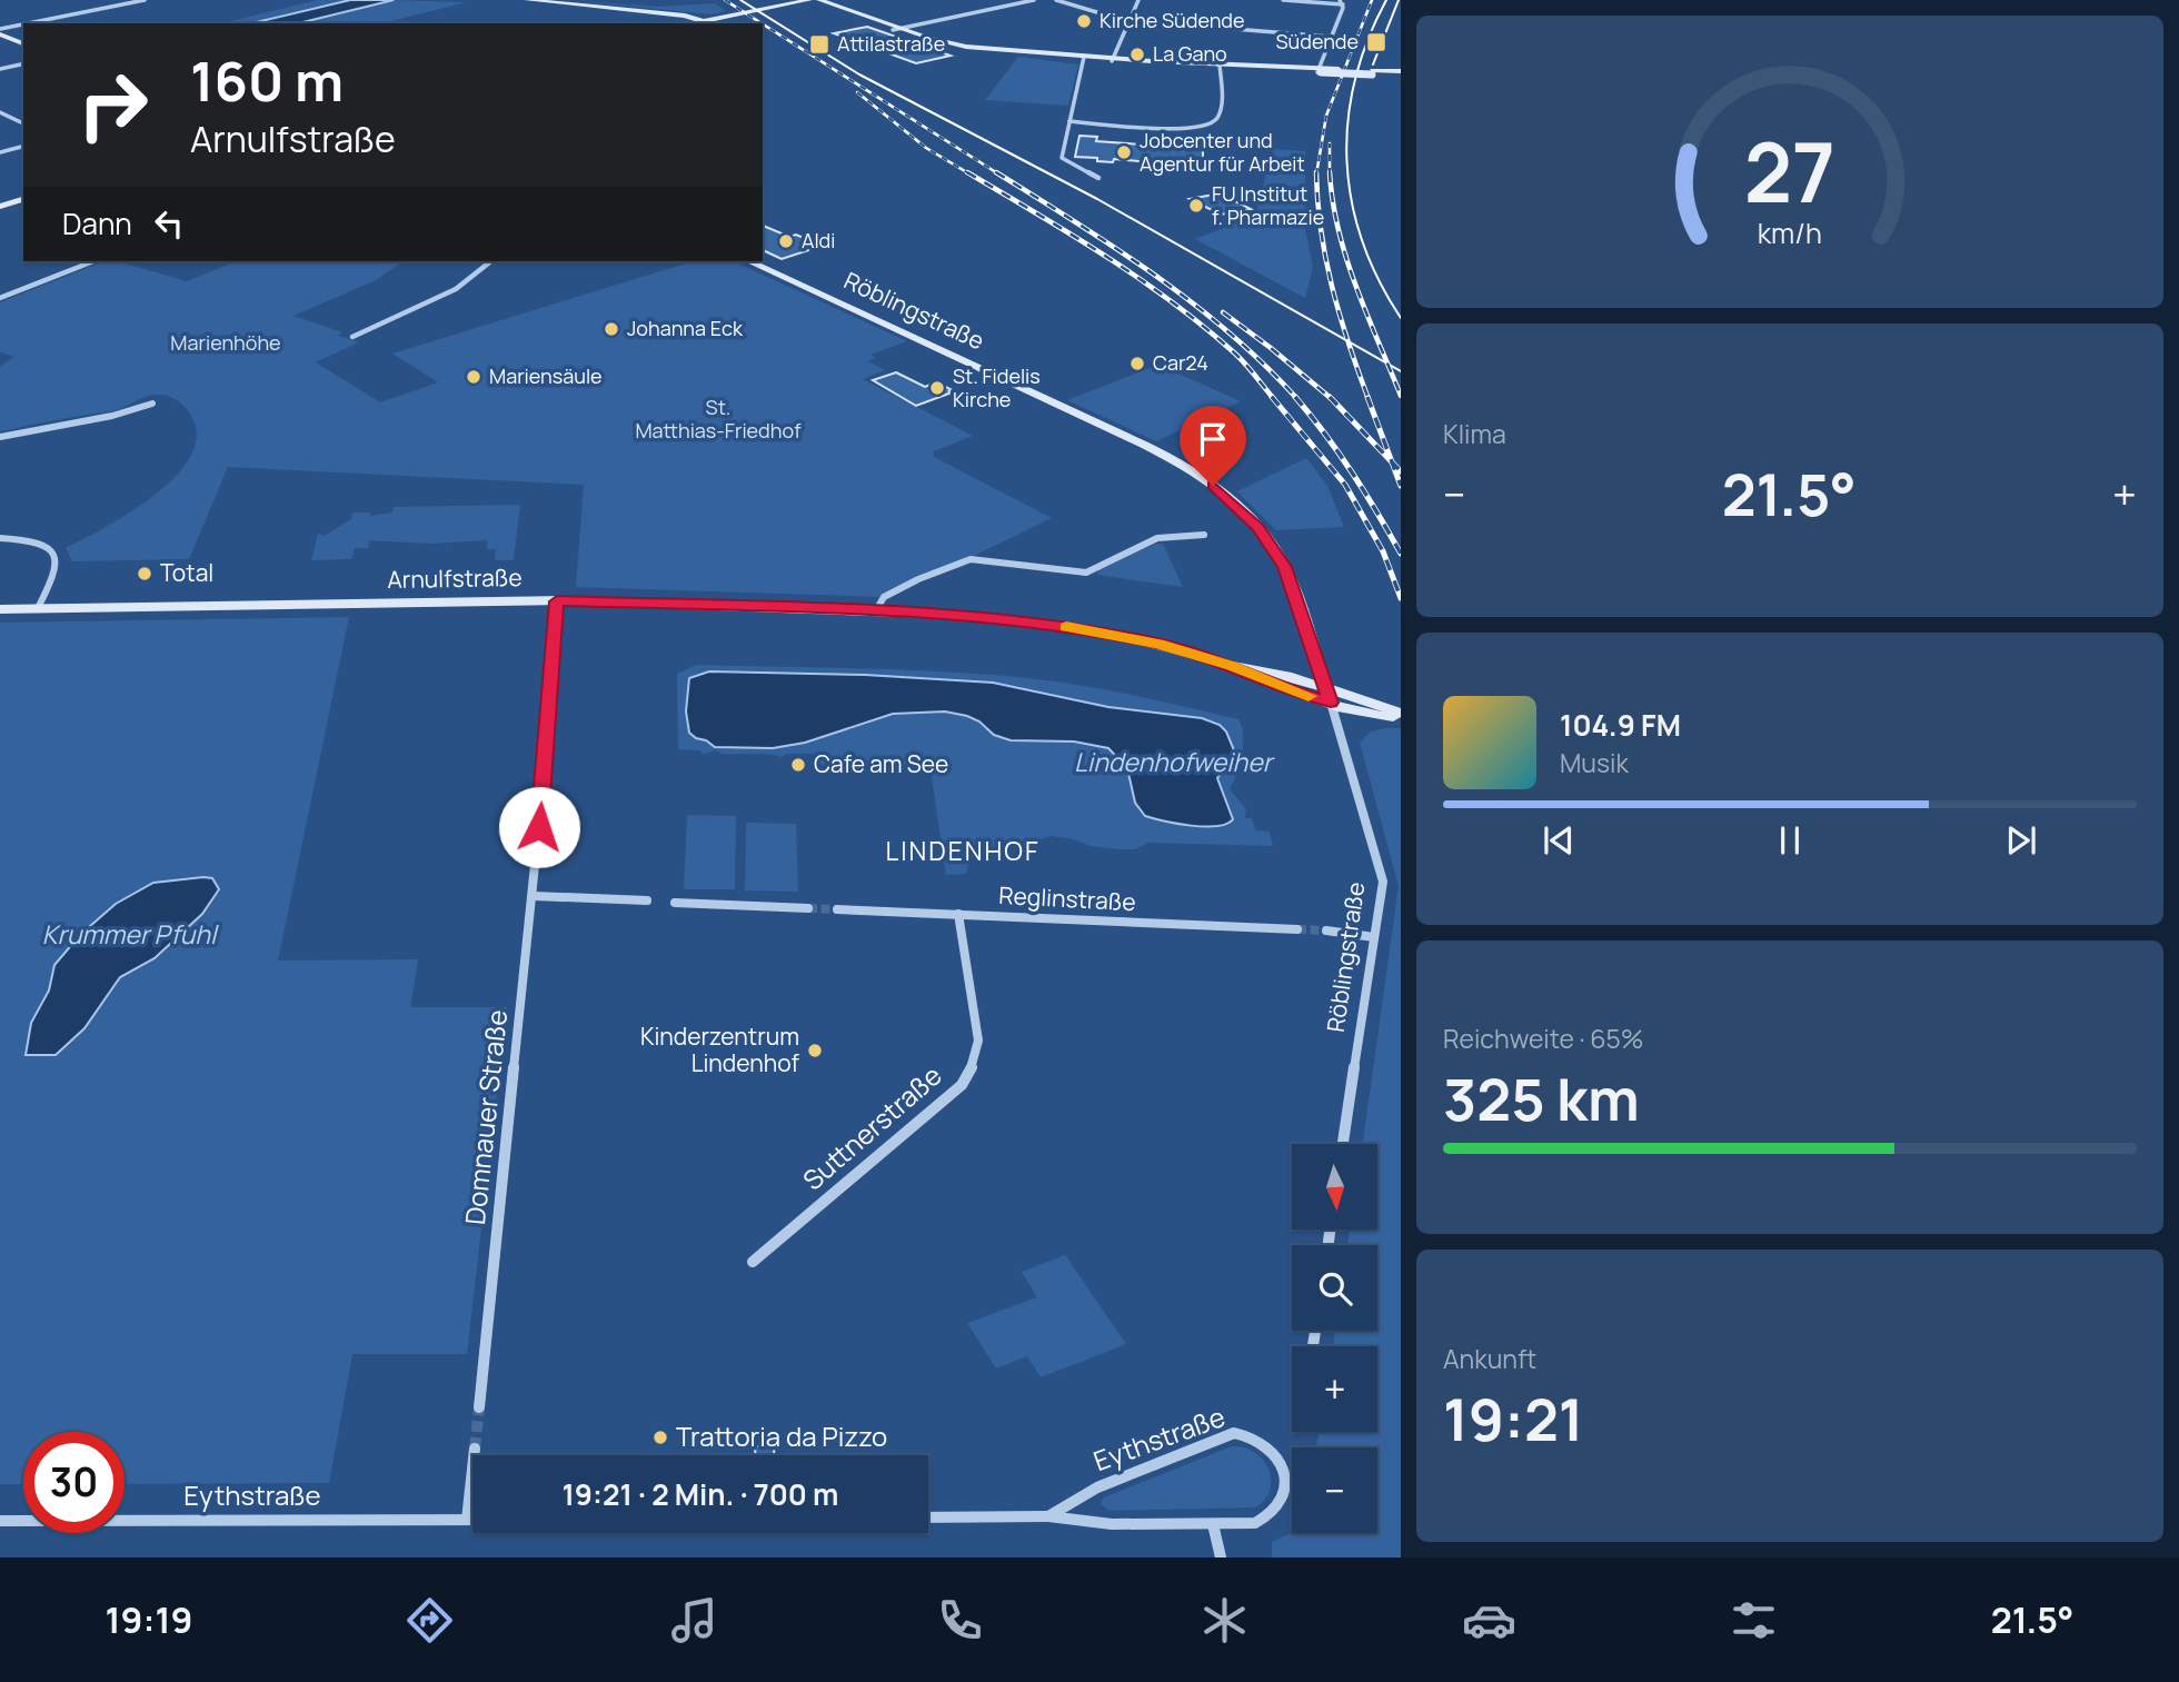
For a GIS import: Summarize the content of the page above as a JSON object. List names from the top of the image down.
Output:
{
  "streets": {
    "main road": ["Röblingstraße", "Arnulfstraße"],
    "street": [
      "Reglinstraße",
      "Domnauer Straße",
      "Suttnerstraße",
      "Eythstraße"
    ]
  },
  "crossings": [
    ["Röblingstraße", "Arnulfstraße"],
    ["Arnulfstraße", "Domnauer Straße"],
    ["Reglinstraße", "Suttnerstraße"]
  ],
  "districts": ["LINDENHOF"],
  "water": ["Lindenhofweiher", "Krummer Pfuhl"],
  "parks": ["Marienhöhe", "St. Matthias-Friedhof"],
  "places": {
    "other": [
      "Kirche Südende",
      "La Gano",
      "Jobcenter und Agentur für Arbeit",
      "FU Institut f. Pharmazie",
      "Aldi",
      "Johanna Eck",
      "Car24",
      "Mariensäule",
      "St. Fidelis Kirche",
      "Total",
      "Cafe am See",
      "Kinderzentrum Lindenhof",
      "Trattoria da Pizzo"
    ],
    "transit": ["Südende", "Attilastraße"]
  },
  "north": "bottom",
  "page": {
    "turn": ["160 m", "Arnulfstraße"],
    "then": "Dann",
    "tile": [
      "Klima",
      ["Reichweite · 65%", "325 km"],
      ["Ankunft", "19:21"]
    ],
    "heat": ["−", "21.5°", "+"],
    "song": ["104.9 FM", "Musik"],
    "map_buttons": ["+", "−"],
    "limit": "30",
    "trip": "19:21 · 2 Min. · 700 m",
    "tabs": ["19:19", "21.5°"],
    "gauge": ["27", "km/h"]
  }
}
